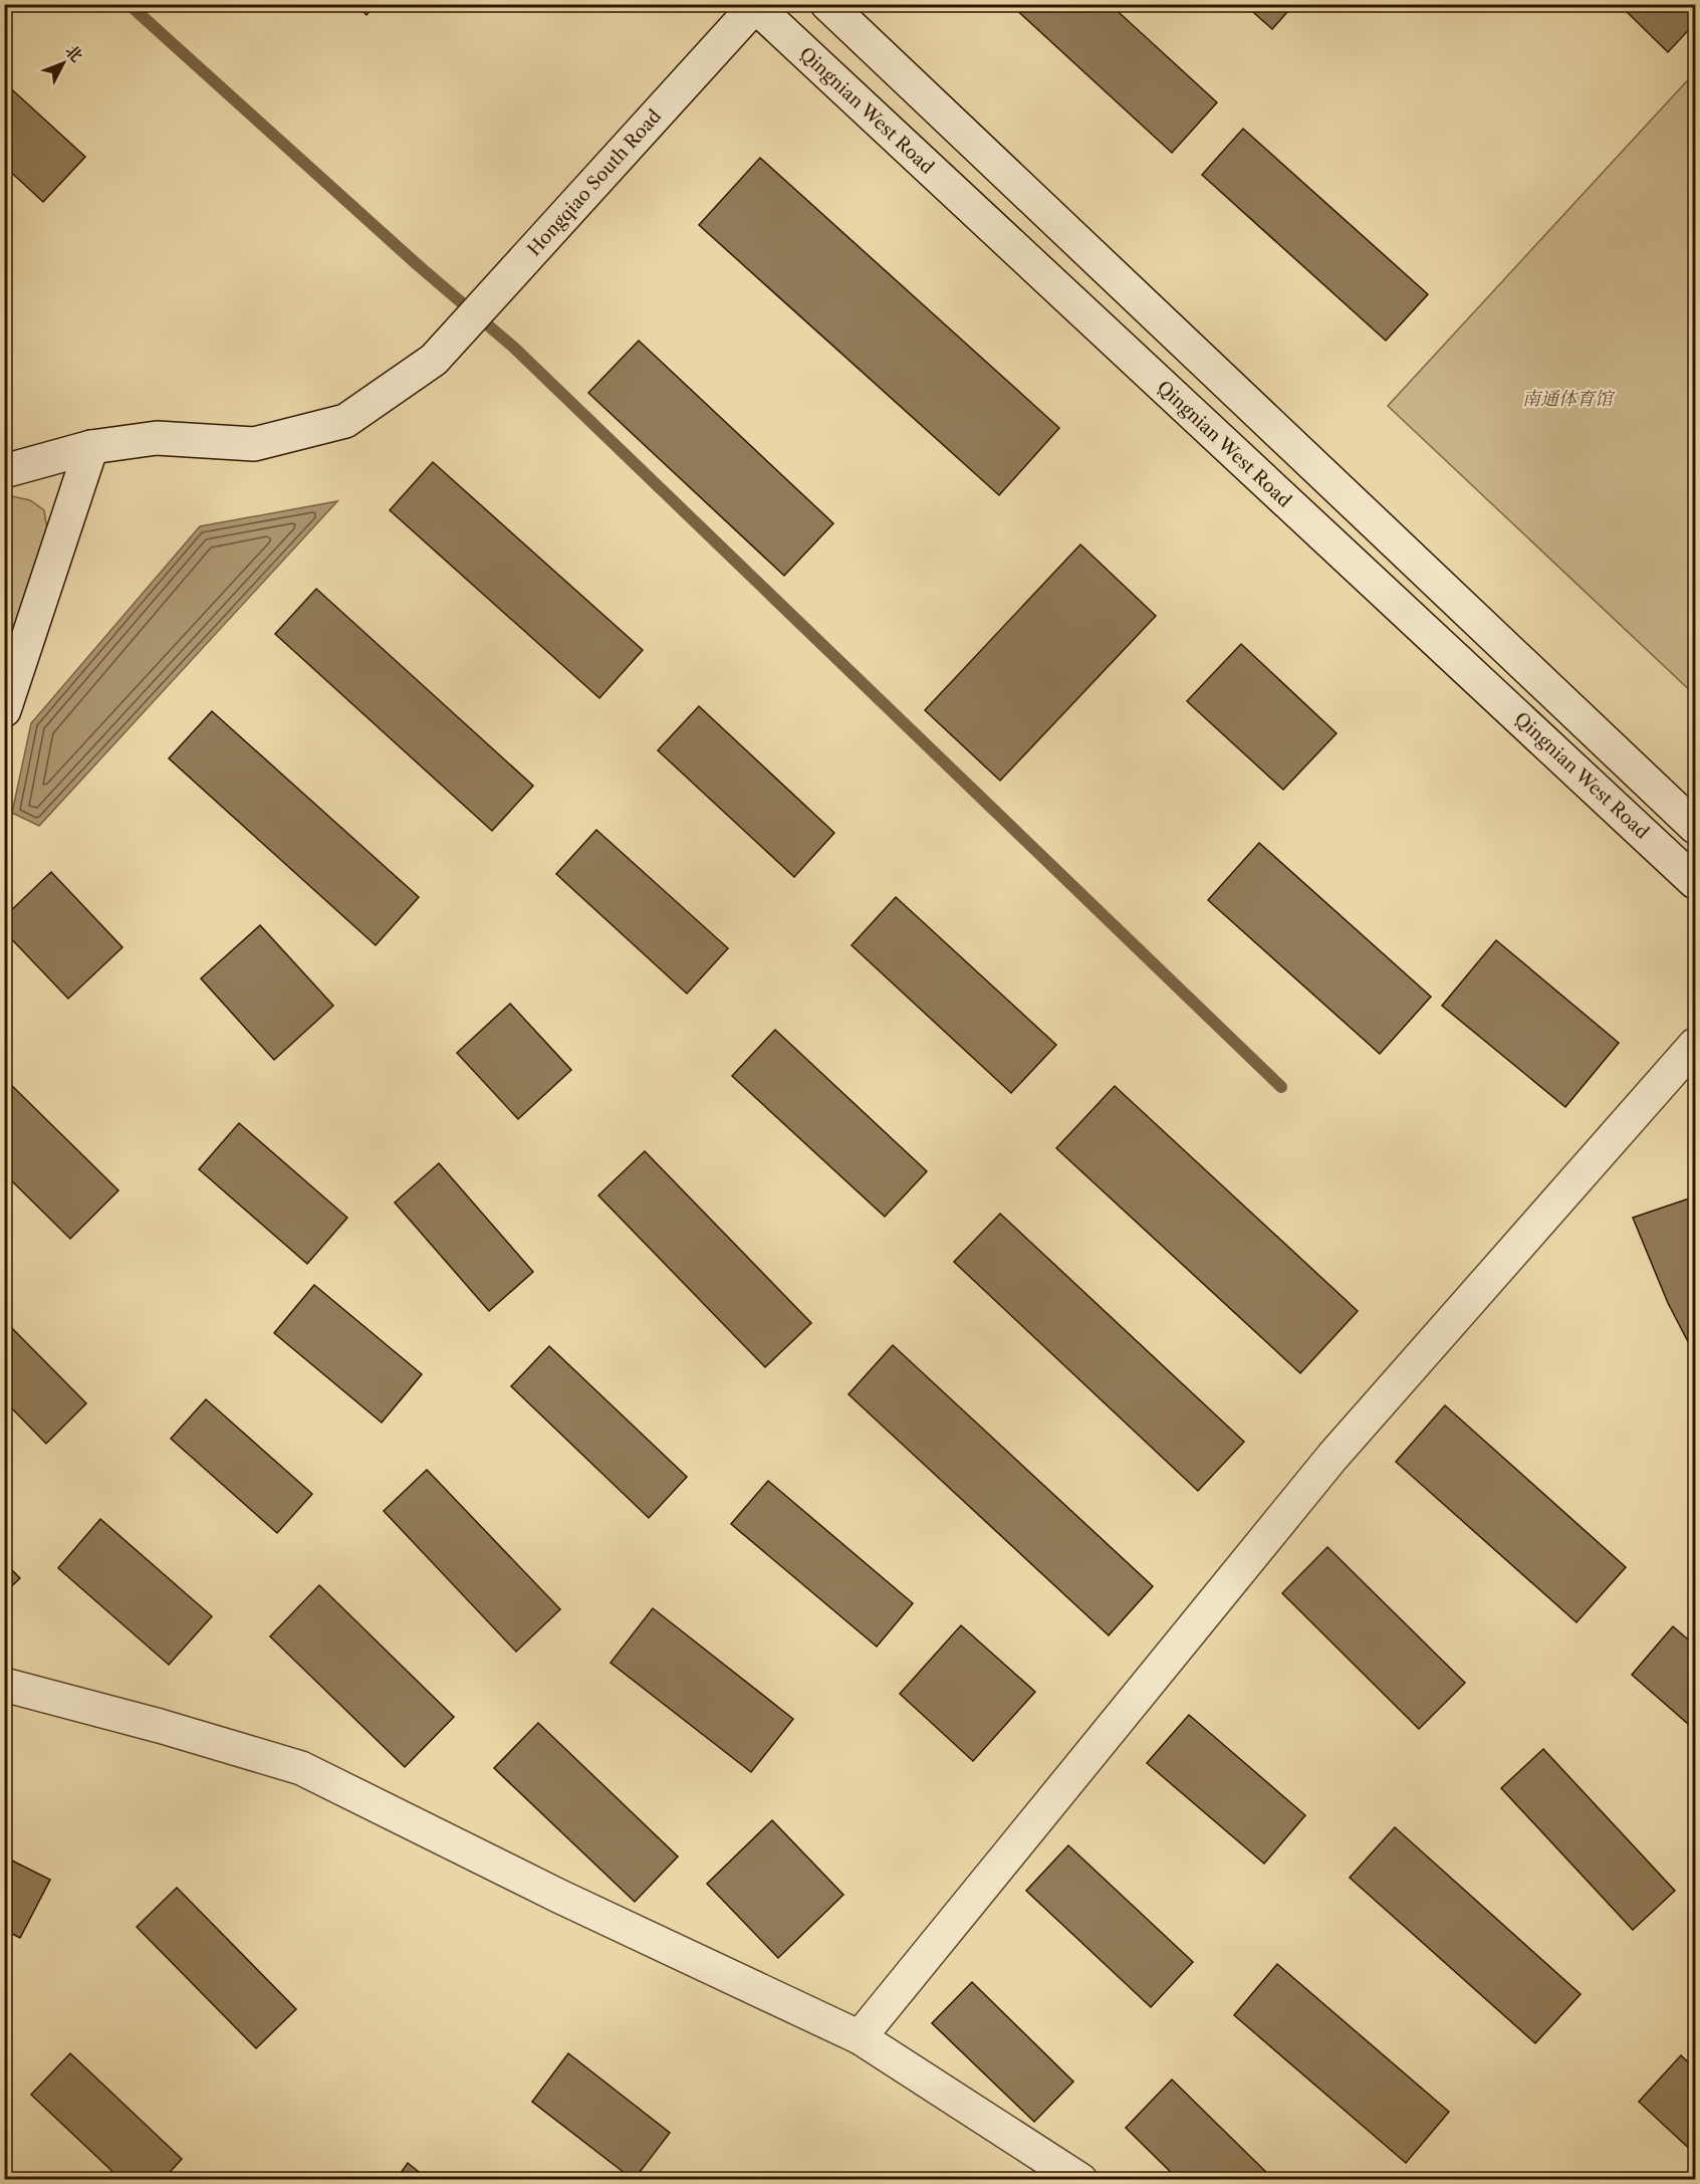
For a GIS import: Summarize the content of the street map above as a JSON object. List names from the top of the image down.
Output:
{
  "streets": {
    "street": ["Qingnian West Road", "Hongqiao South Road"]
  },
  "crossings": [
    ["Qingnian West Road", "Hongqiao South Road"]
  ],
  "parks": ["南通体育馆"],
  "north": "top right"
}
